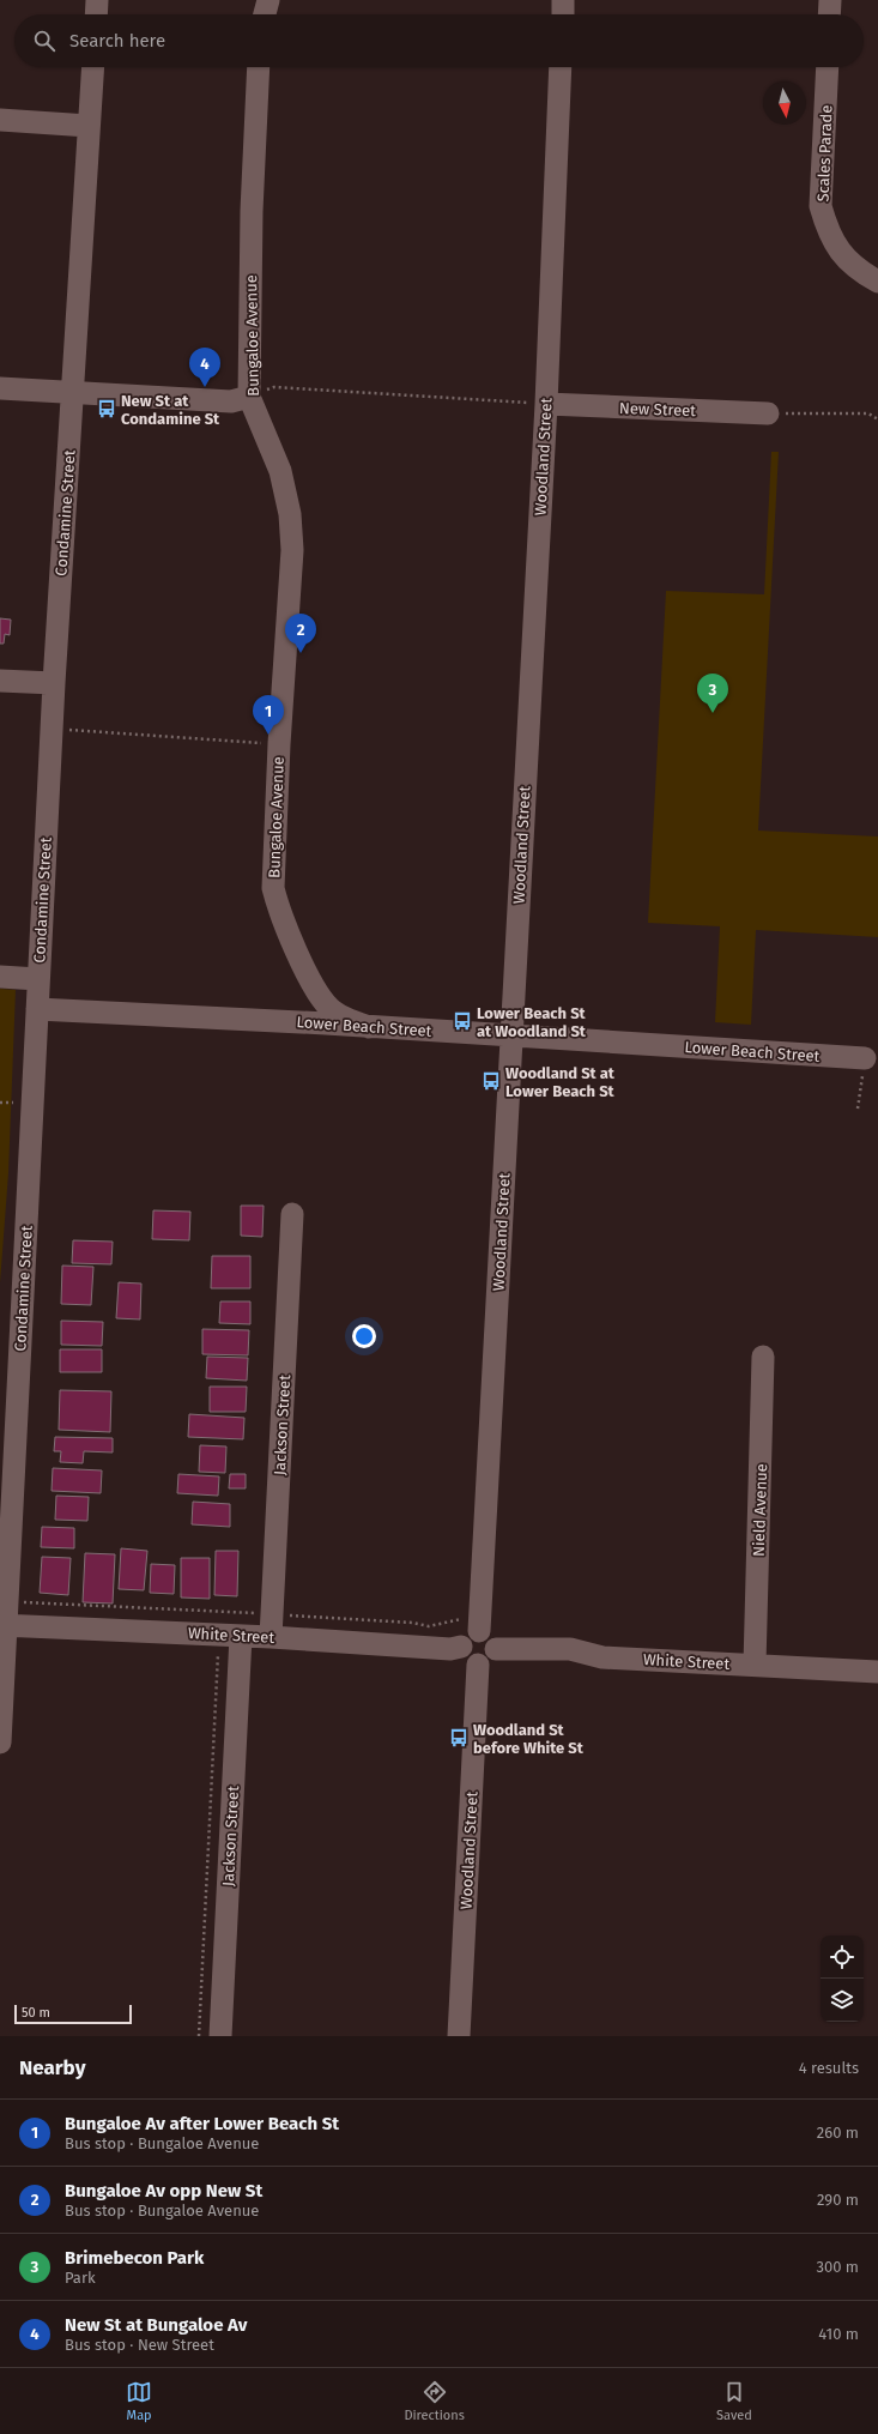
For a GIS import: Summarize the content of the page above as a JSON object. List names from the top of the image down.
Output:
{
  "streets": {
    "street": [
      "Scales Parade",
      "Bungaloe Avenue",
      "New Street",
      "Woodland Street",
      "Condamine Street",
      "Lower Beach Street",
      "Jackson Street",
      "Nield Avenue",
      "White Street"
    ]
  },
  "crossings": [
    ["Bungaloe Avenue", "Lower Beach Street"],
    ["New Street", "Woodland Street"],
    ["Woodland Street", "Lower Beach Street"],
    ["Woodland Street", "White Street"],
    ["Condamine Street", "Lower Beach Street"],
    ["Condamine Street", "White Street"],
    ["Jackson Street", "White Street"],
    ["Nield Avenue", "White Street"]
  ],
  "places": {
    "bus stop": [
      "New St at Condamine St",
      "Lower Beach St at Woodland St",
      "Woodland St at Lower Beach St",
      "Woodland St before White St"
    ]
  },
  "scale_bar": "50 m",
  "north": "bottom",
  "page": {
    "search": "Search here",
    "pins": [
      "4",
      "2",
      "3",
      "1"
    ],
    "scale": "50 m",
    "heading": ["Nearby", "4 results"],
    "list": [
      {
        "mark": "1",
        "name": "Bungaloe Av after Lower Beach St",
        "note": "Bus stop · Bungaloe Avenue",
        "value": "260 m"
      },
      {
        "mark": "2",
        "name": "Bungaloe Av opp New St",
        "note": "Bus stop · Bungaloe Avenue",
        "value": "290 m"
      },
      {
        "mark": "3",
        "name": "Brimebecon Park",
        "note": "Park",
        "value": "300 m"
      },
      {
        "mark": "4",
        "name": "New St at Bungaloe Av",
        "note": "Bus stop · New Street",
        "value": "410 m"
      }
    ],
    "nav": ["Map", "Directions", "Saved"]
  }
}
